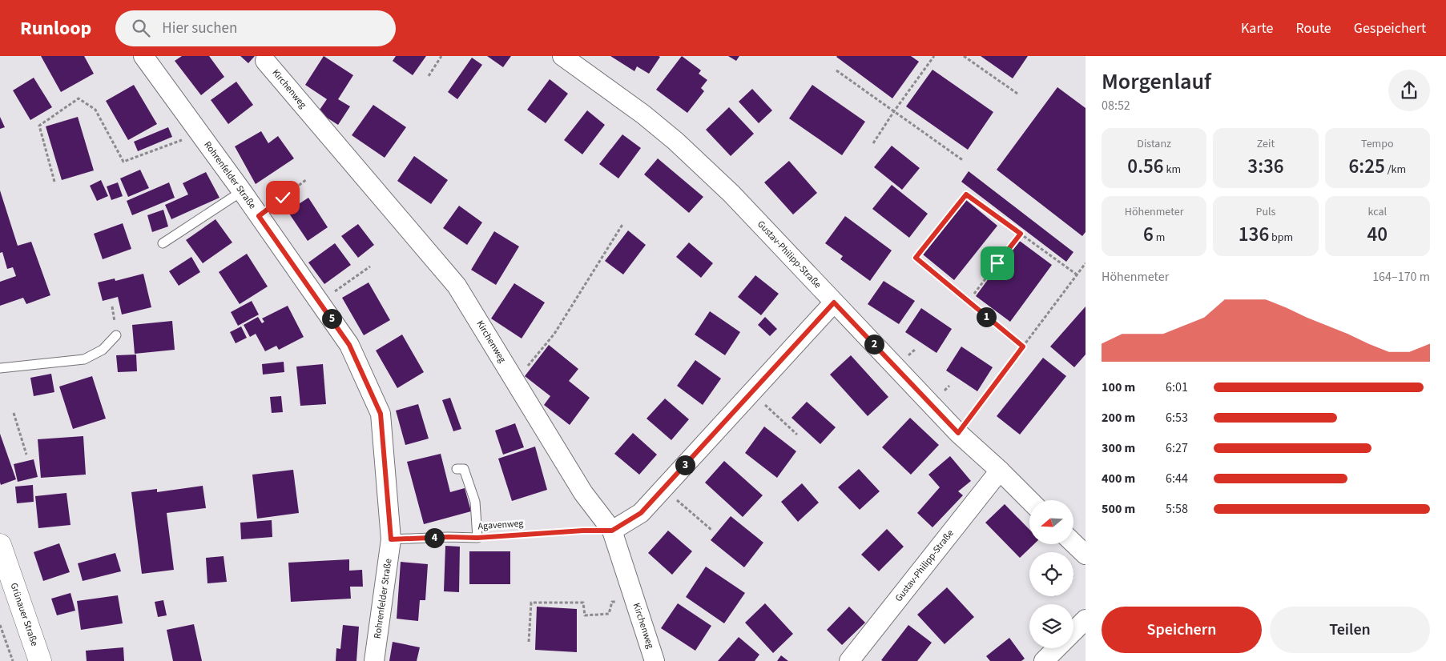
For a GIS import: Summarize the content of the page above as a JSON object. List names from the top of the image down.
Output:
{
  "streets": {
    "street": [
      "Kirchenweg",
      "Rohrenfelder Straße",
      "Gustav-Philipp-Straße",
      "Grünauer Straße"
    ],
    "lane": ["Agavenweg"]
  },
  "crossings": [
    ["Kirchenweg", "Agavenweg"],
    ["Rohrenfelder Straße", "Agavenweg"]
  ],
  "north": "left",
  "page": {
    "header": "Runloop",
    "search": "Hier suchen",
    "nav": ["Karte", "Route", "Gespeichert"],
    "heading": ["Morgenlauf", "08:52"],
    "stats": [
      ["Distanz", "0.56 km"],
      ["Zeit", "3:36"],
      ["Tempo", "6:25 /km"],
      ["Höhenmeter", "6 m"],
      ["Puls", "136 bpm"],
      ["kcal", "40"]
    ],
    "chart": ["Höhenmeter", "164–170 m"],
    "pins": [
      "1",
      "5",
      "2",
      "3",
      "4"
    ],
    "list": [
      {
        "name": "100 m",
        "note": "6:01"
      },
      {
        "name": "200 m",
        "note": "6:53"
      },
      {
        "name": "300 m",
        "note": "6:27"
      },
      {
        "name": "400 m",
        "note": "6:44"
      },
      {
        "name": "500 m",
        "note": "5:58"
      }
    ],
    "buttons": ["Speichern", "Teilen"]
  }
}
